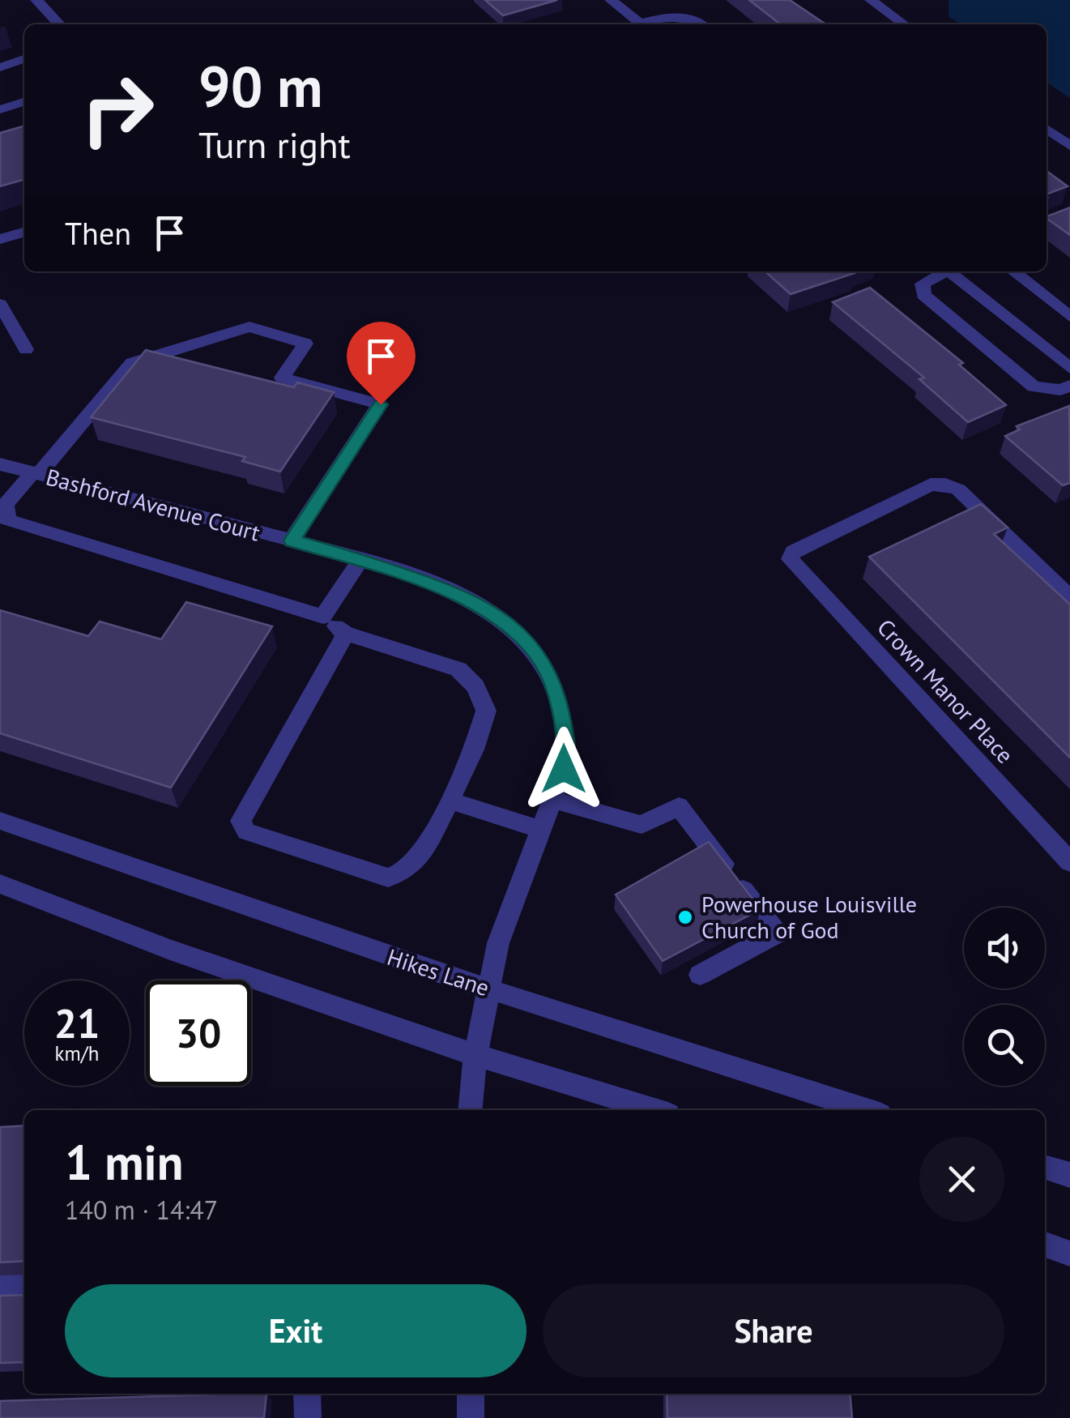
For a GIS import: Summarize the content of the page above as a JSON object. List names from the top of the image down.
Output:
{
  "streets": {
    "street": ["Bashford Avenue Court", "Crown Manor Place", "Hikes Lane"]
  },
  "crossings": [
    ["Bashford Avenue Court", "Hikes Lane"]
  ],
  "places": ["Powerhouse Louisville Church of God"],
  "page": {
    "turn": ["90 m", "Turn right"],
    "then": "Then",
    "speed": "21 km/h",
    "limit": "30",
    "heading": ["1 min", "140 m · 14:47"],
    "buttons": ["Exit", "Share"]
  }
}
